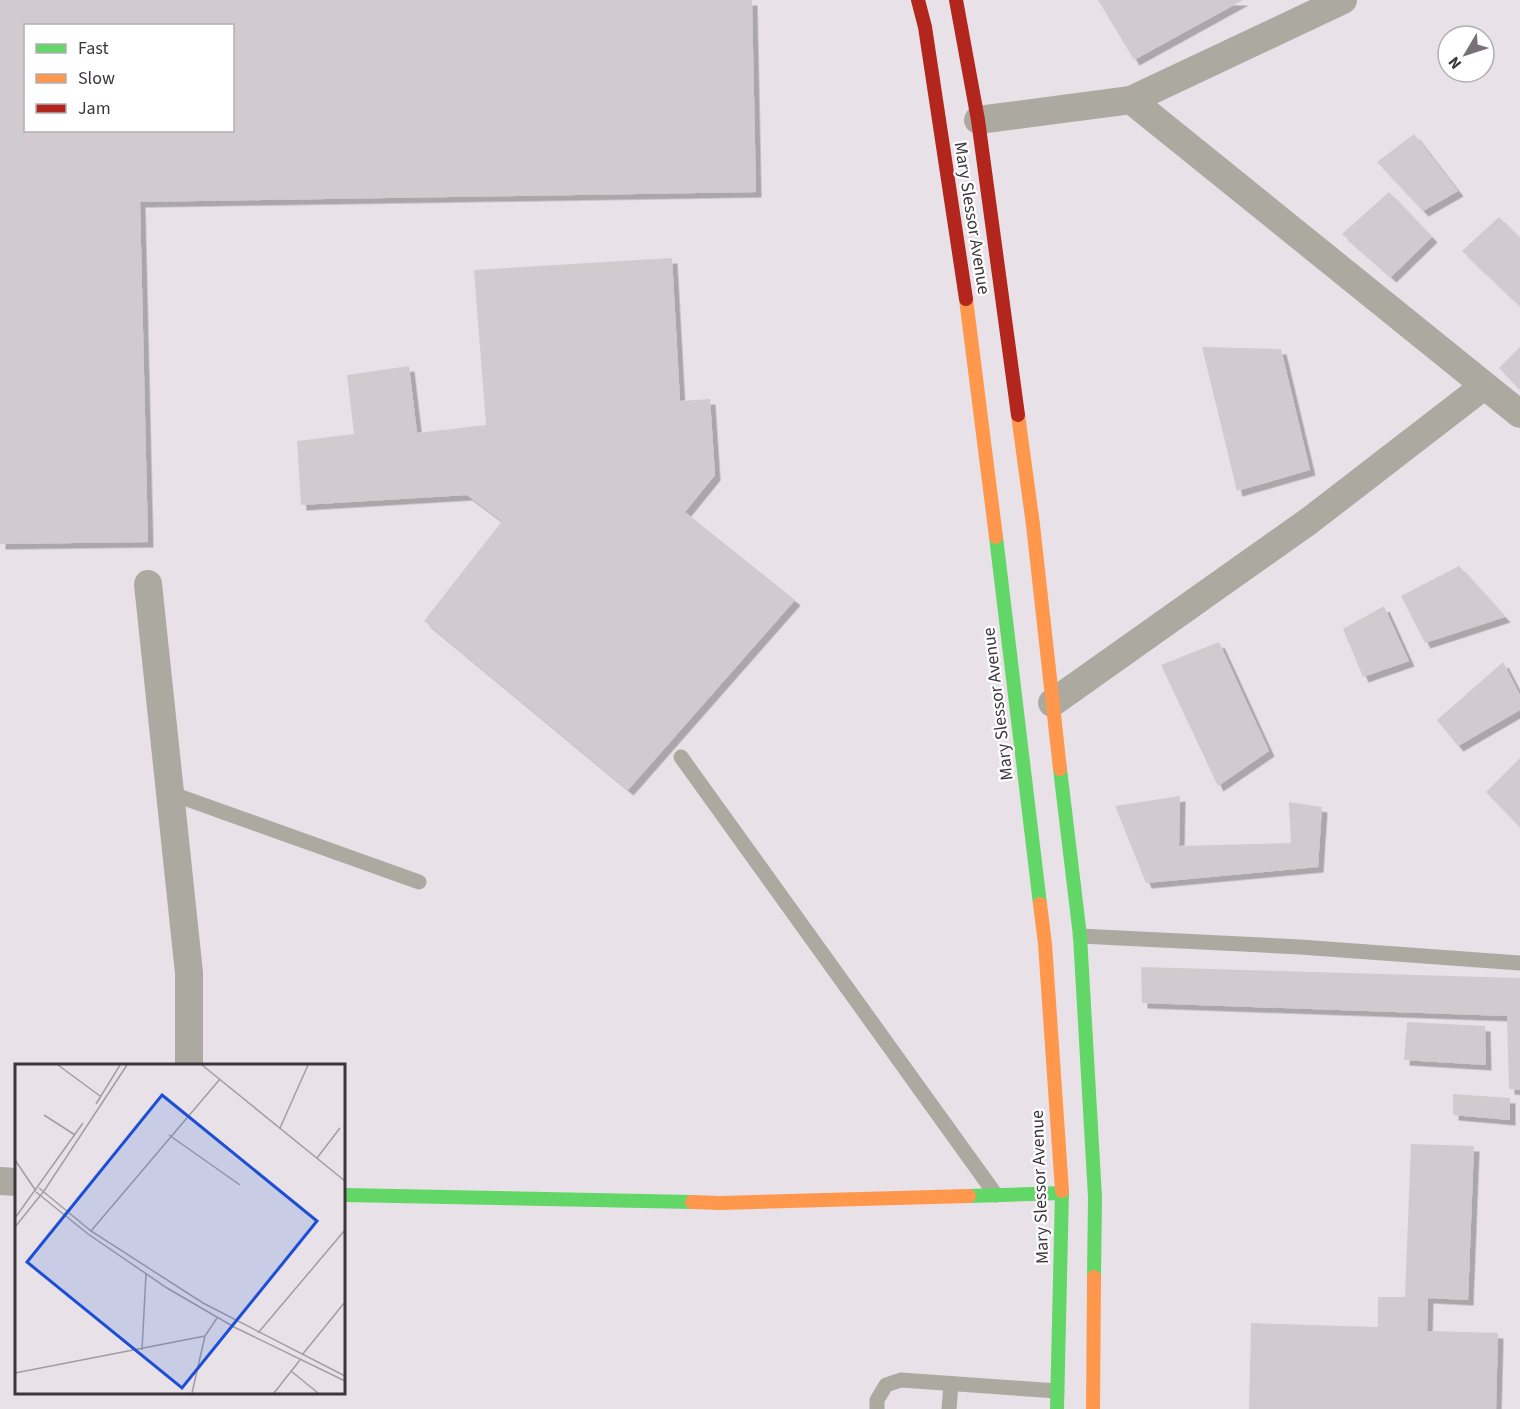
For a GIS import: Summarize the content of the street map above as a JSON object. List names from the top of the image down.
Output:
{
  "streets": {
    "main road": ["Mary Slessor Avenue"]
  },
  "legend": ["Fast", "Slow", "Jam"],
  "north": "bottom left"
}
